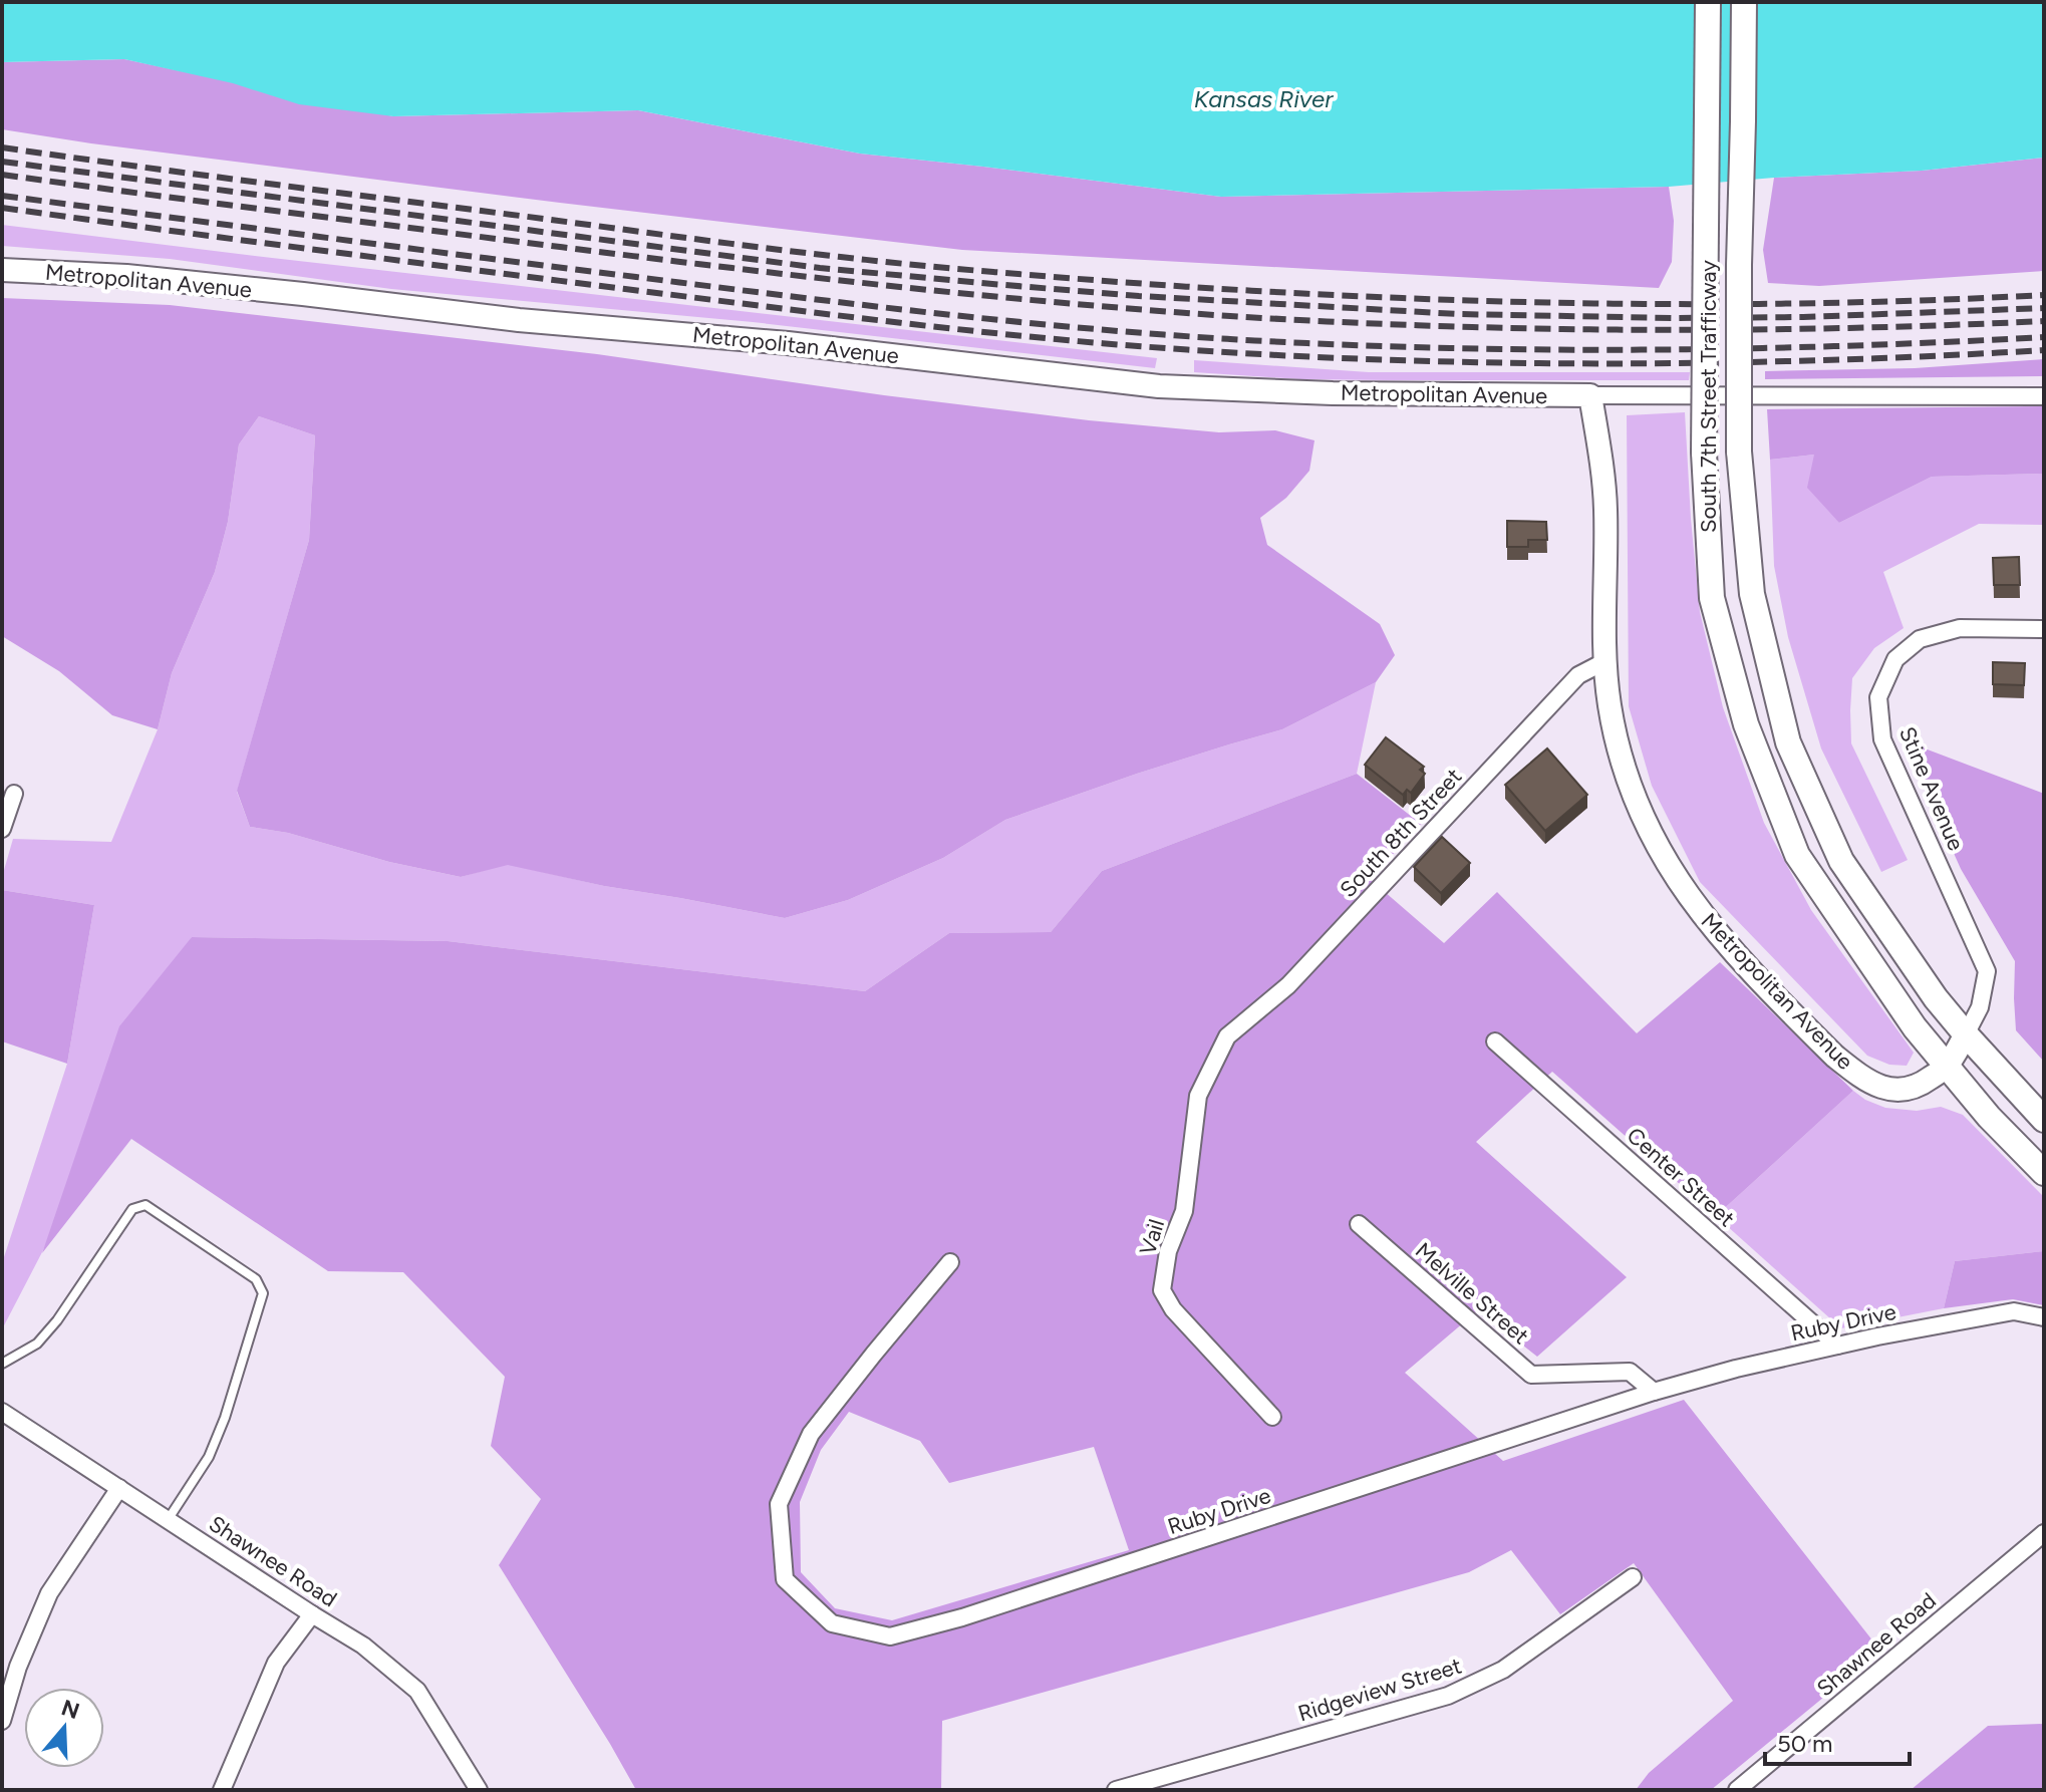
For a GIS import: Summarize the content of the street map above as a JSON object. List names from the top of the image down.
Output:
{
  "streets": {
    "main road": ["Metropolitan Avenue", "South 7th Street Trafficway"],
    "street": [
      "Stine Avenue",
      "South 8th Street",
      "Center Street",
      "Vail",
      "Melville Street",
      "Ruby Drive",
      "Shawnee Road",
      "Ridgeview Street"
    ]
  },
  "crossings": [
    ["Metropolitan Avenue", "South 7th Street Trafficway"],
    ["Metropolitan Avenue", "South 8th Street"],
    ["South 7th Street Trafficway", "Stine Avenue"],
    ["South 8th Street", "Vail"],
    ["Center Street", "Ruby Drive"],
    ["Melville Street", "Ruby Drive"]
  ],
  "water": ["Kansas River"],
  "scale_bar": "50 m",
  "north": "top"
}
